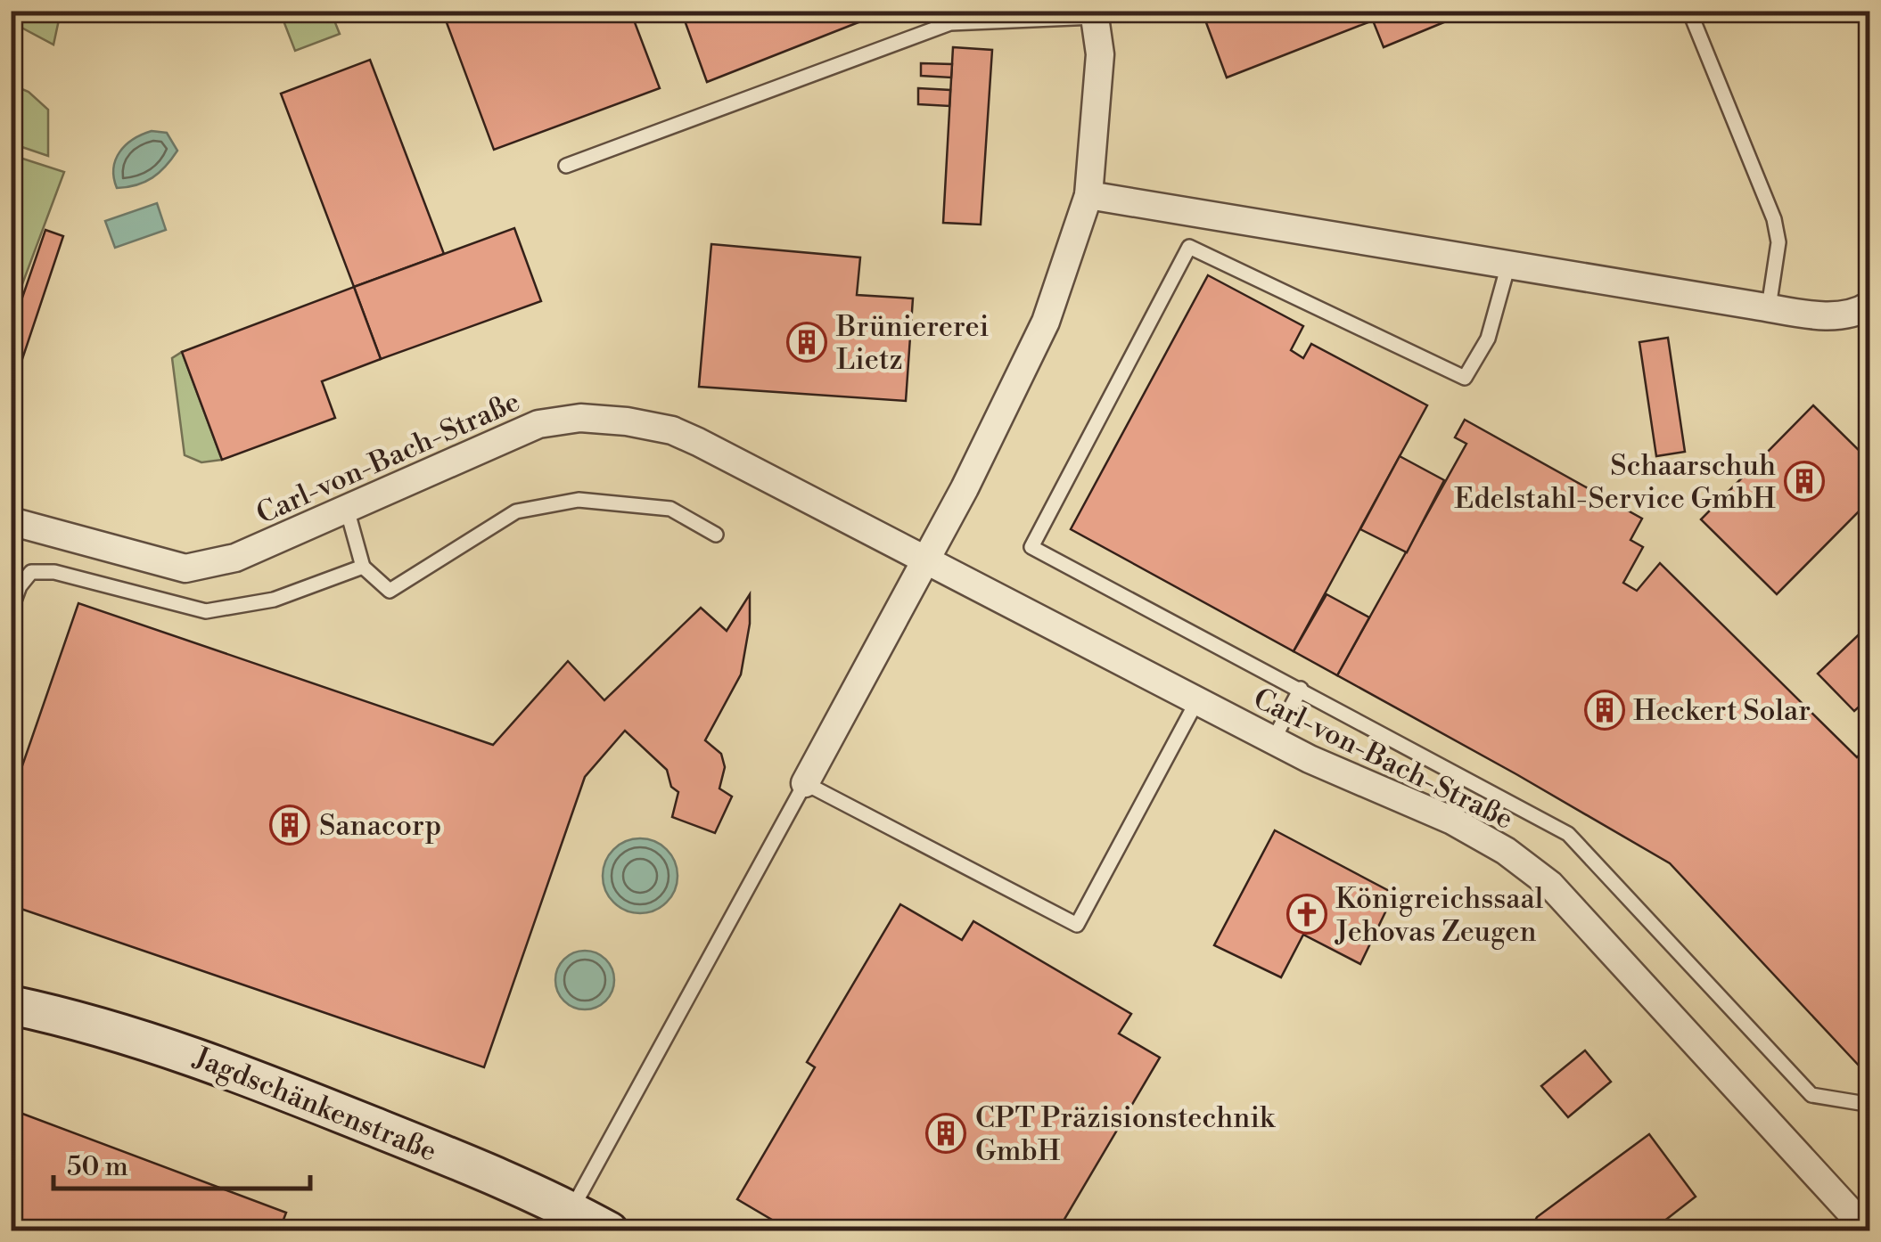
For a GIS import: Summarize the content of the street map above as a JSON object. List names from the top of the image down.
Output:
{
  "streets": {
    "main road": ["Jagdschänkenstraße"],
    "street": ["Carl-von-Bach-Straße"]
  },
  "places": {
    "building": [
      "Brüniererei Lietz",
      "Schaarschuh Edelstahl-Service GmbH",
      "Heckert Solar",
      "Sanacorp",
      "CPT Präzisionstechnik GmbH"
    ],
    "church": ["Königreichssaal Jehovas Zeugen"]
  },
  "scale_bar": "50 m"
}
